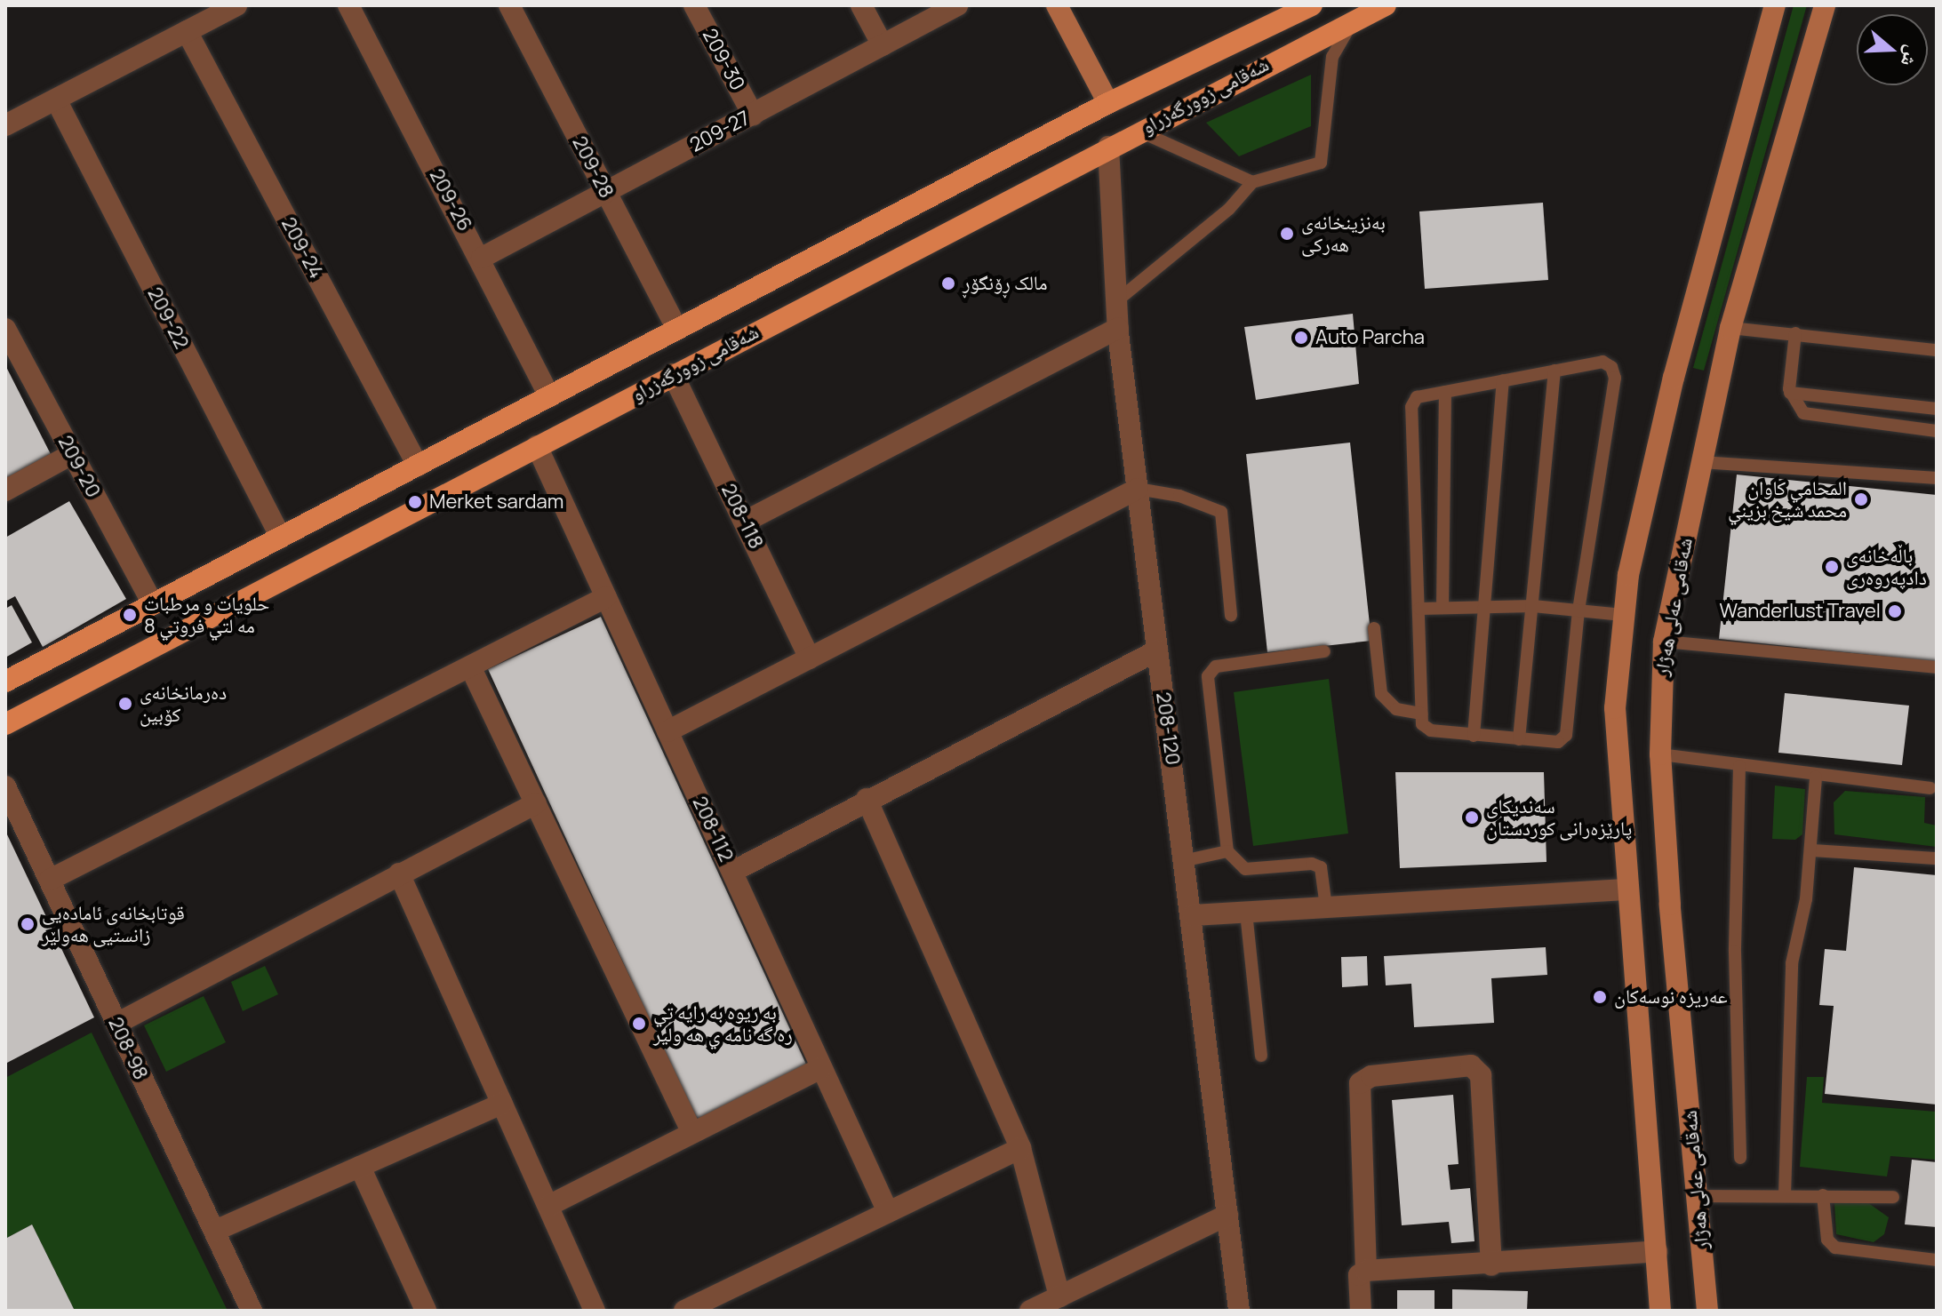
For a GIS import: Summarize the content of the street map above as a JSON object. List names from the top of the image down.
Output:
{
  "streets": {
    "main road": ["شەقامی زوورگەزراو", "شەقامی عەلی هەژار"],
    "street": [
      "209-30",
      "209-27",
      "209-28",
      "209-26",
      "209-24",
      "209-22",
      "209-20",
      "208-118",
      "208-120",
      "208-112",
      "208-98"
    ]
  },
  "crossings": [
    ["209-30", "209-27"],
    ["شەقامی زوورگەزراو", "209-28"],
    ["شەقامی زوورگەزراو", "209-26"],
    ["شەقامی زوورگەزراو", "209-24"],
    ["شەقامی زوورگەزراو", "209-22"],
    ["شەقامی زوورگەزراو", "209-20"],
    ["شەقامی زوورگەزراو", "208-118"],
    ["شەقامی زوورگەزراو", "208-120"],
    ["شەقامی زوورگەزراو", "208-112"],
    ["209-27", "209-28"],
    ["209-27", "209-26"]
  ],
  "places": [
    "بەنزینخانەی هەرکی",
    "مالک ڕۆنگۆڕ",
    "Auto Parcha",
    "المحامي كاوان محمد شيخ بزيني",
    "Merket sardam",
    "باڵەخانەی دادپەروەری",
    "Wanderlust Travel",
    "حلويات و مرطبات مه لتي فروتي 8",
    "دەرمانخانەی کۆبین",
    "سەندیکای پارێزەرانی کوردستان",
    "قوتابخانەی ئامادەیی زانستیی هەولێر",
    "عەریزە نوسەکان",
    "به ريوه به رايه تي ره گه نامه ي هه ولير"
  ],
  "north": "right"
}
